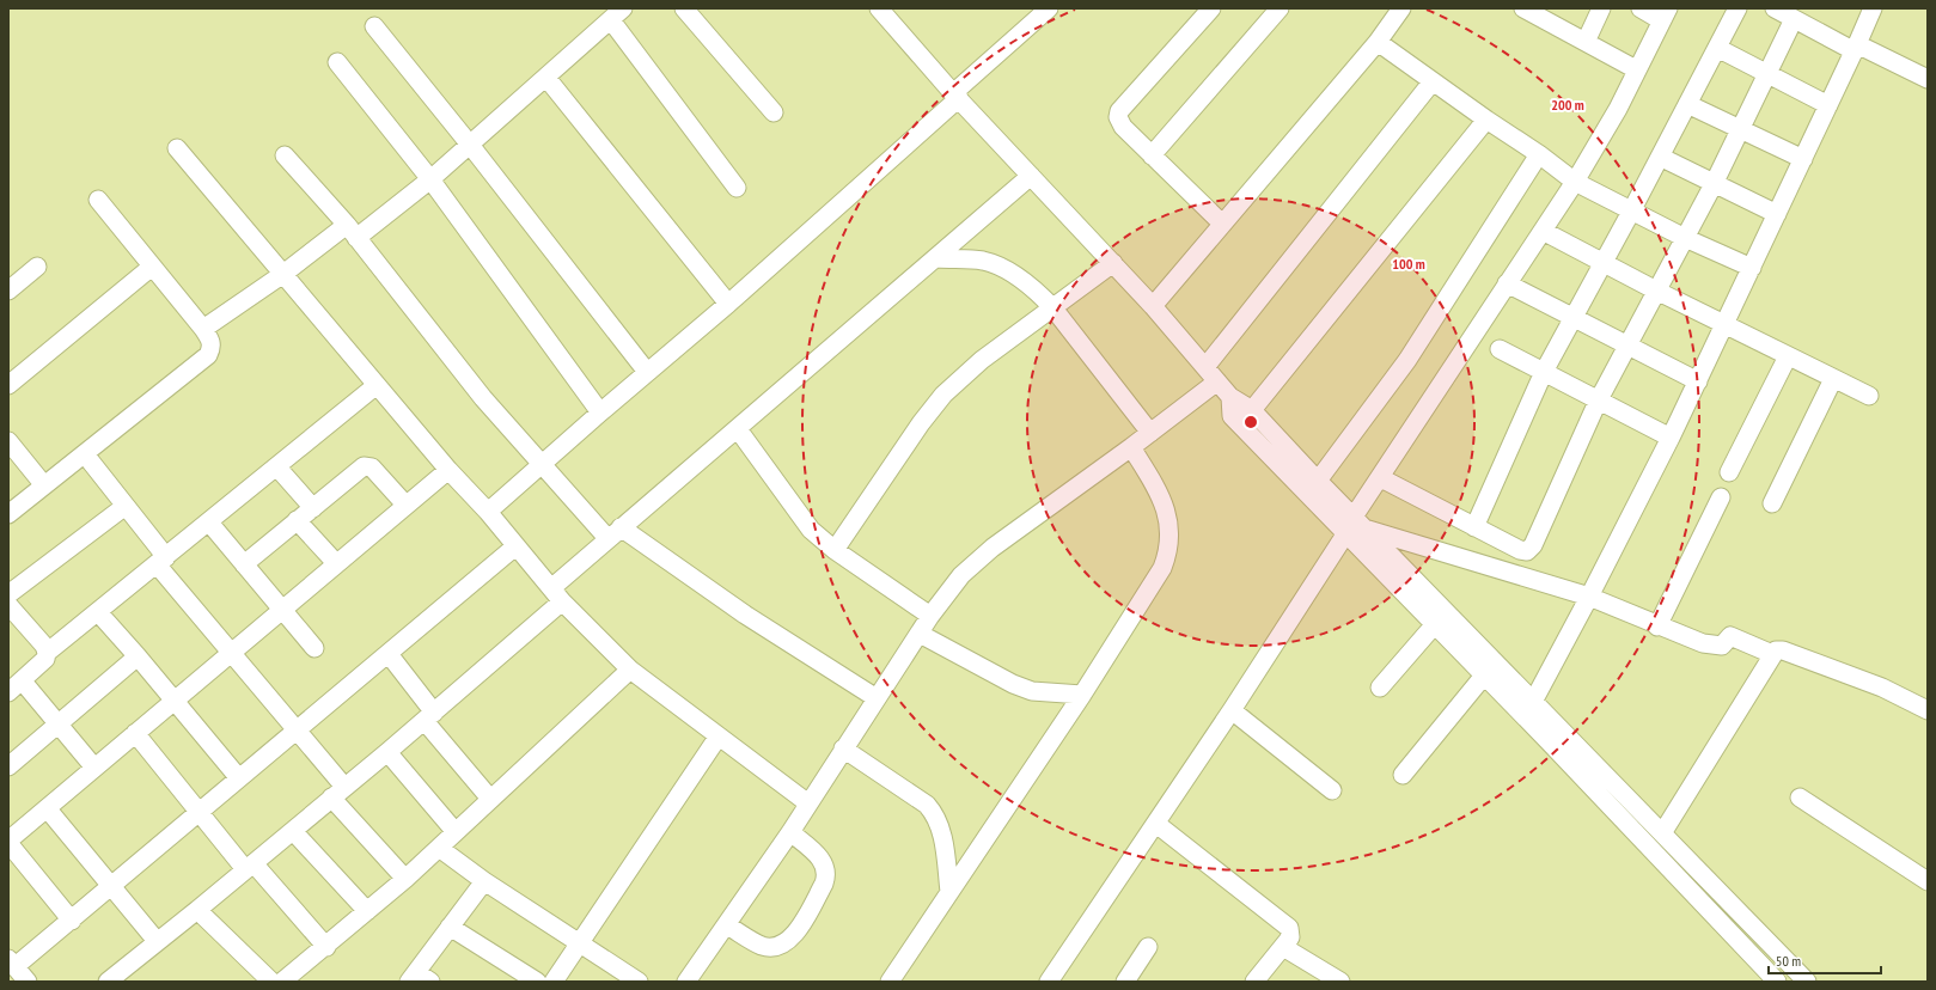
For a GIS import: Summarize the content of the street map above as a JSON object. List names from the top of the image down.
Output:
{
  "scale_bar": "50 m",
  "rings": ["200 m", "100 m"]
}
